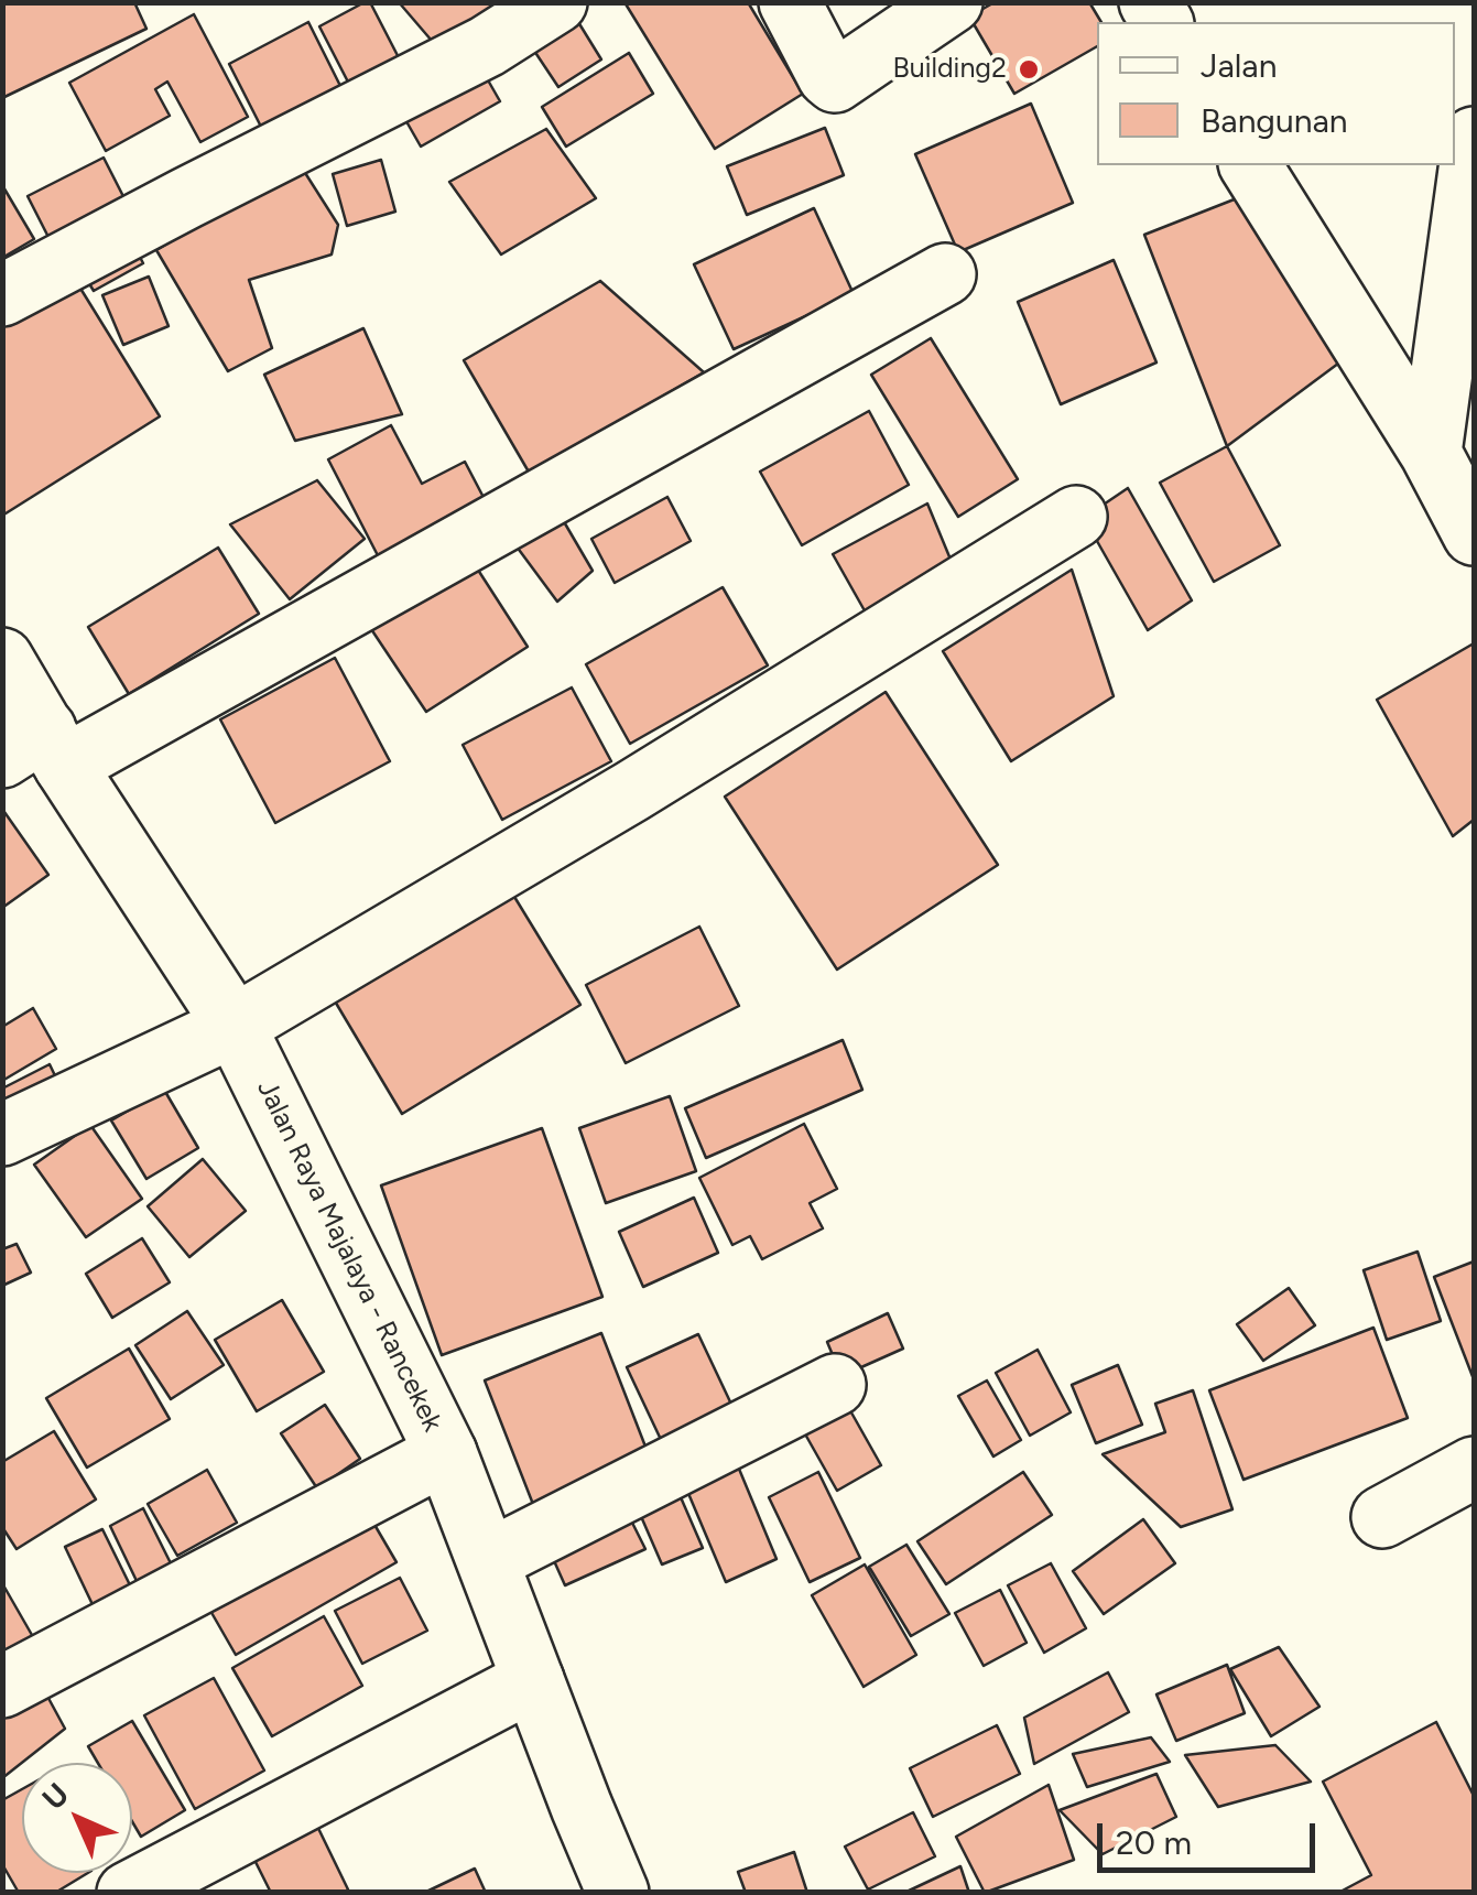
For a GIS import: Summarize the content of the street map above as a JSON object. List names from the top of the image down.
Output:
{
  "streets": {
    "street": ["Jalan Raya Majalaya - Rancekek"]
  },
  "places": ["Building2"],
  "legend": ["Jalan", "Bangunan"],
  "scale_bar": "20 m",
  "north": "top left"
}
